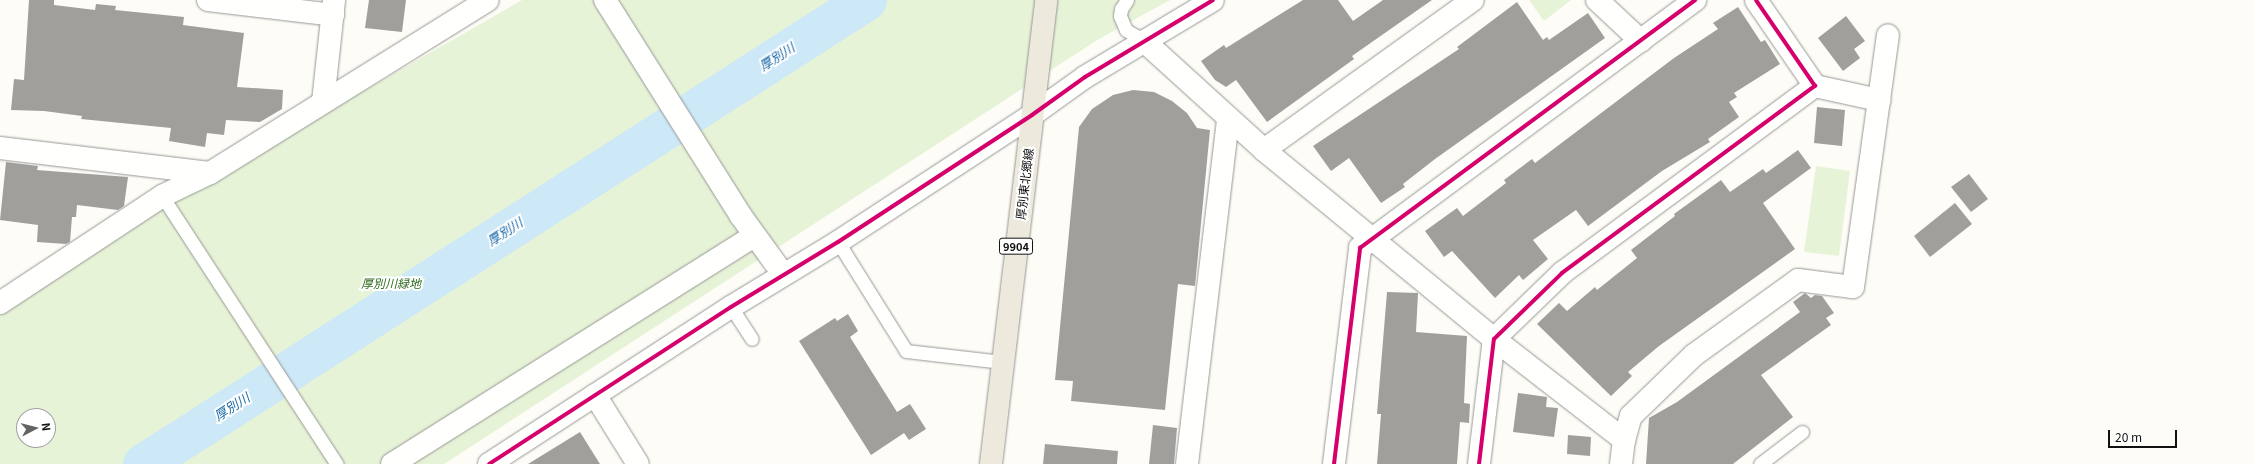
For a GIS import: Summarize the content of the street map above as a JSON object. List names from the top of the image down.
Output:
{
  "streets": {
    "main road": ["厚別東北郷線", "9904"]
  },
  "water": ["厚別川"],
  "parks": ["厚別川緑地"],
  "scale_bar": "20 m",
  "north": "right"
}
